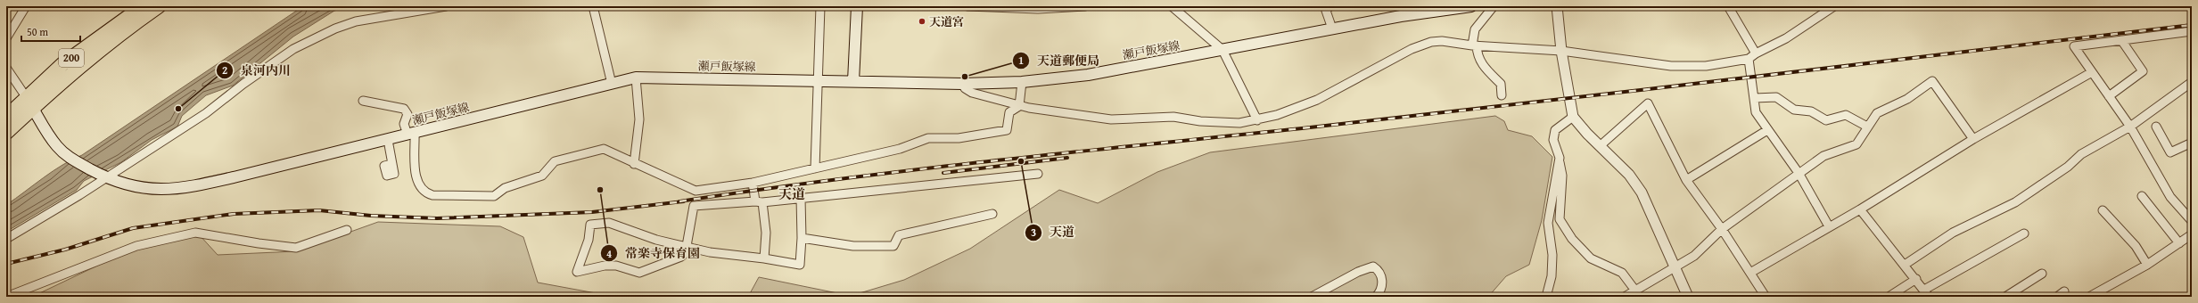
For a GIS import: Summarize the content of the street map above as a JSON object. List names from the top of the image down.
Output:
{
  "streets": {
    "highway": ["200"],
    "main road": ["瀬戸飯塚線"]
  },
  "crossings": [
    ["瀬戸飯塚線", "200"]
  ],
  "districts": ["天道"],
  "places": [
    "天道宮",
    "天道郵便局",
    "泉河内川",
    "天道",
    "常楽寺保育園"
  ],
  "scale_bar": "50 m"
}
